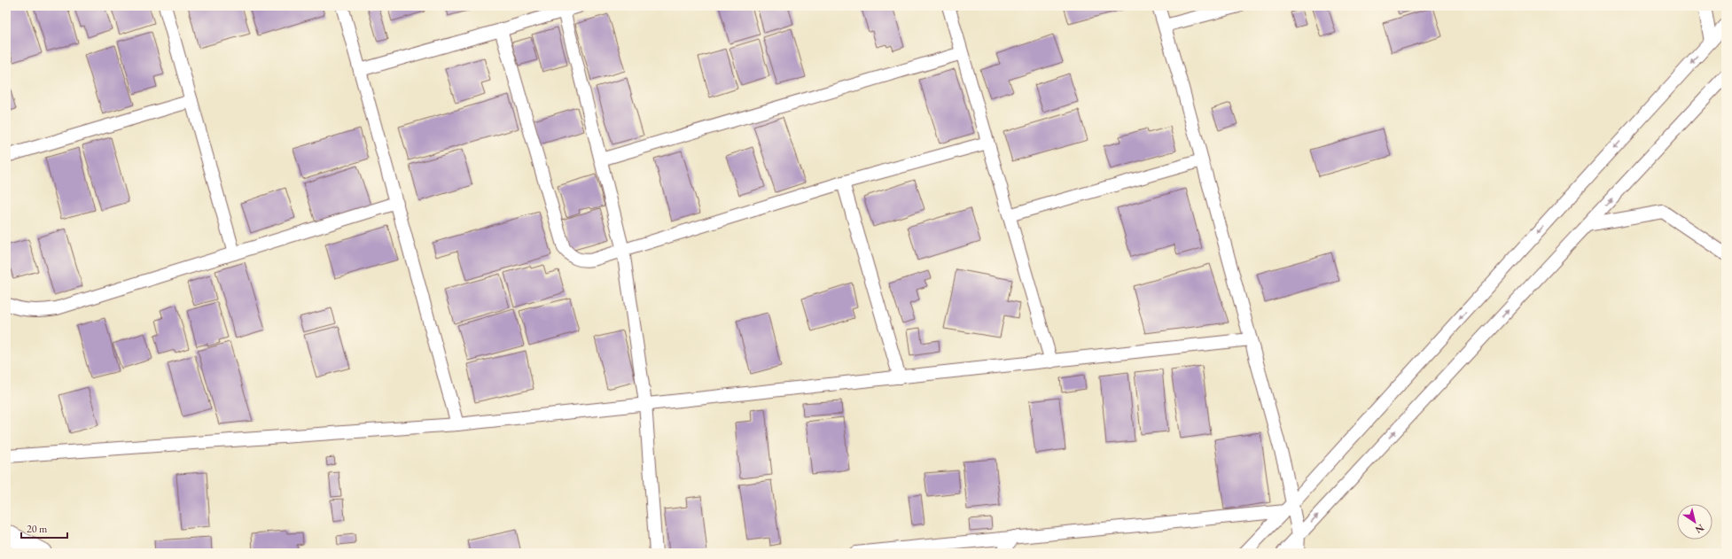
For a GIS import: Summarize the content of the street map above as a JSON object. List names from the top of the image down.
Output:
{
  "scale_bar": "20 m",
  "north": "bottom right"
}
